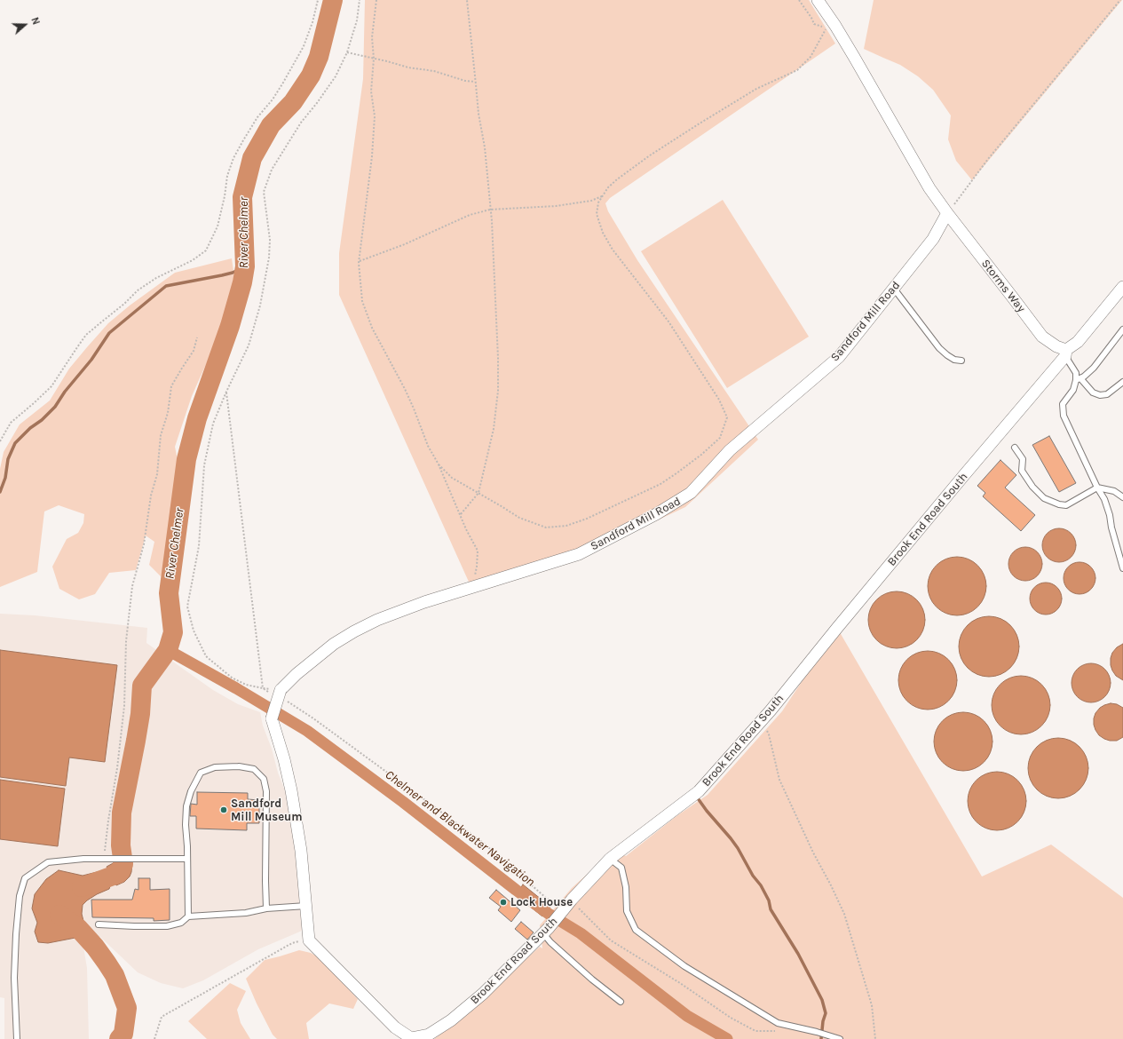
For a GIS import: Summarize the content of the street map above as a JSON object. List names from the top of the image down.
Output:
{
  "streets": {
    "street": ["Storms Way", "Sandford Mill Road", "Brook End Road South"]
  },
  "crossings": [
    ["Storms Way", "Sandford Mill Road"],
    ["Storms Way", "Brook End Road South"],
    ["Sandford Mill Road", "Brook End Road South"]
  ],
  "water": ["River Chelmer", "Chelmer and Blackwater Navigation"],
  "places": ["Sandford Mill Museum", "Lock House"],
  "north": "right"
}
